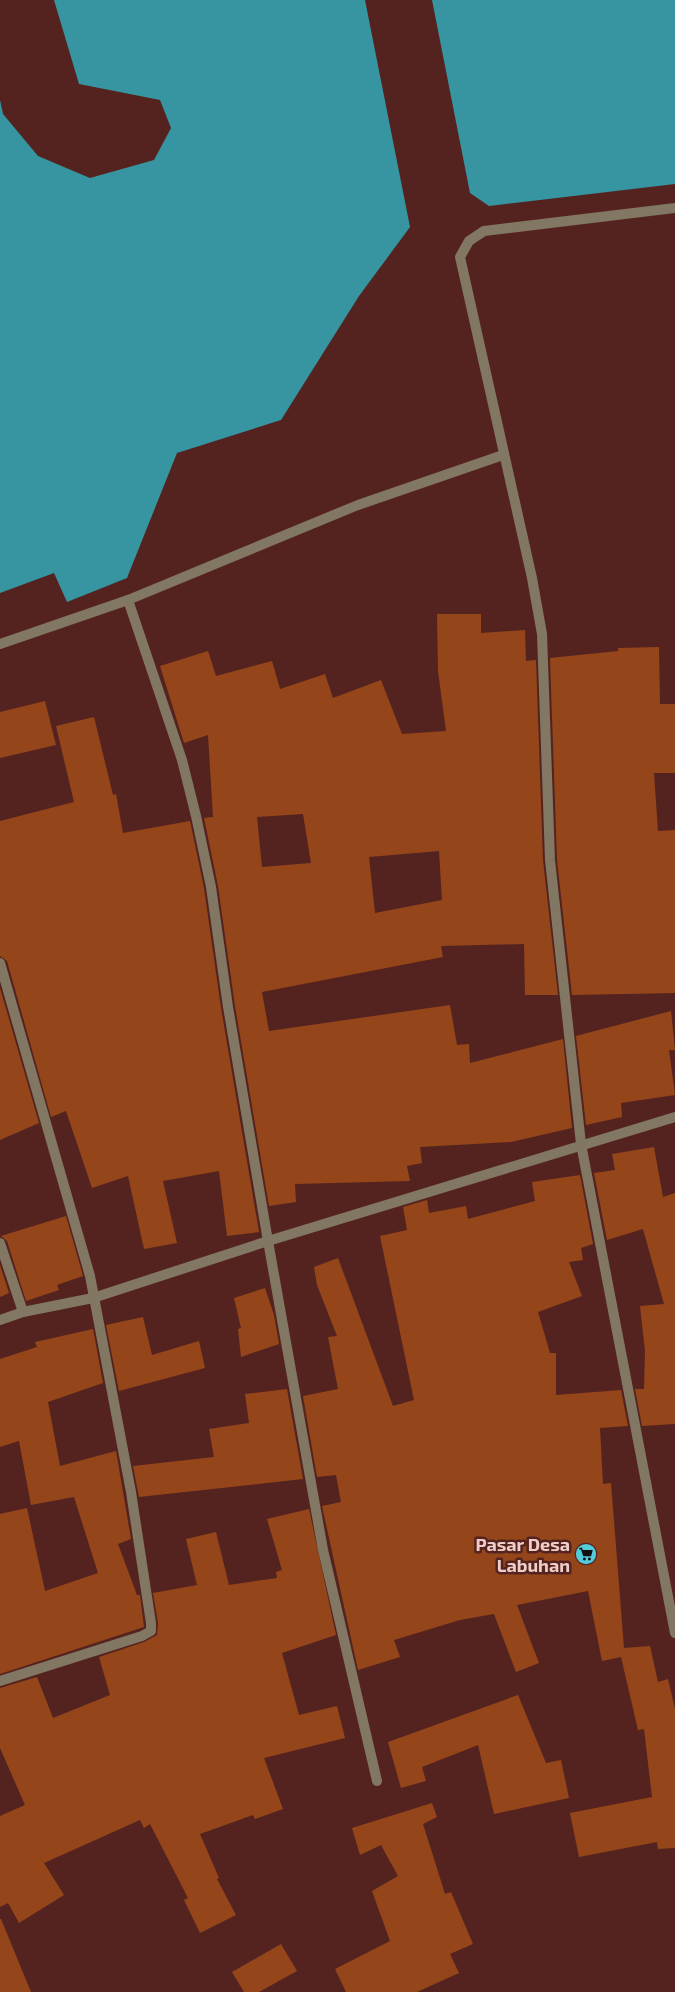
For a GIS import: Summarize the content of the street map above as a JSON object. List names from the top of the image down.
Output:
{
  "places": {
    "supermarket": ["Pasar Desa Labuhan"]
  }
}
